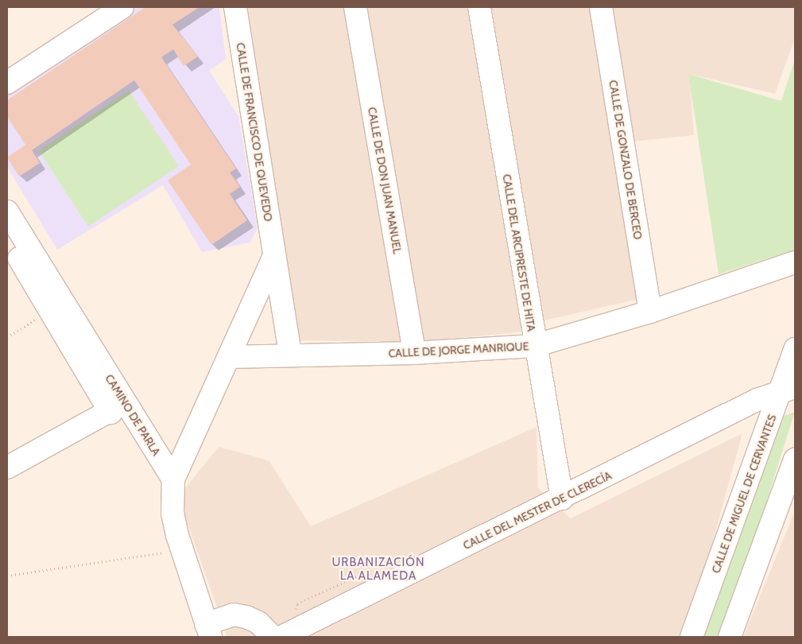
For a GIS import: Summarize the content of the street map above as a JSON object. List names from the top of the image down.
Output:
{
  "streets": {
    "street": [
      "CALLE DE FRANCISCO DE QUEVEDO",
      "CALLE DE GONZALO DE BERCEO",
      "CALLE DE DON JUAN MANUEL",
      "CALLE DEL ARCIPRESTE DE HITA",
      "CALLE DE JORGE MANRIQUE",
      "CAMINO DE PARLA",
      "CALLE DE MIGUEL DE CERVANTES",
      "CALLE DEL MESTER DE CLERECÍA"
    ]
  },
  "crossings": [
    ["CALLE DE FRANCISCO DE QUEVEDO", "CALLE DE JORGE MANRIQUE"],
    ["CALLE DE GONZALO DE BERCEO", "CALLE DE JORGE MANRIQUE"],
    ["CALLE DE DON JUAN MANUEL", "CALLE DE JORGE MANRIQUE"],
    ["CALLE DEL ARCIPRESTE DE HITA", "CALLE DE JORGE MANRIQUE"],
    ["CALLE DEL ARCIPRESTE DE HITA", "CALLE DEL MESTER DE CLERECÍA"],
    ["CALLE DE MIGUEL DE CERVANTES", "CALLE DEL MESTER DE CLERECÍA"]
  ],
  "districts": ["URBANIZACIÓN LA ALAMEDA"]
}
